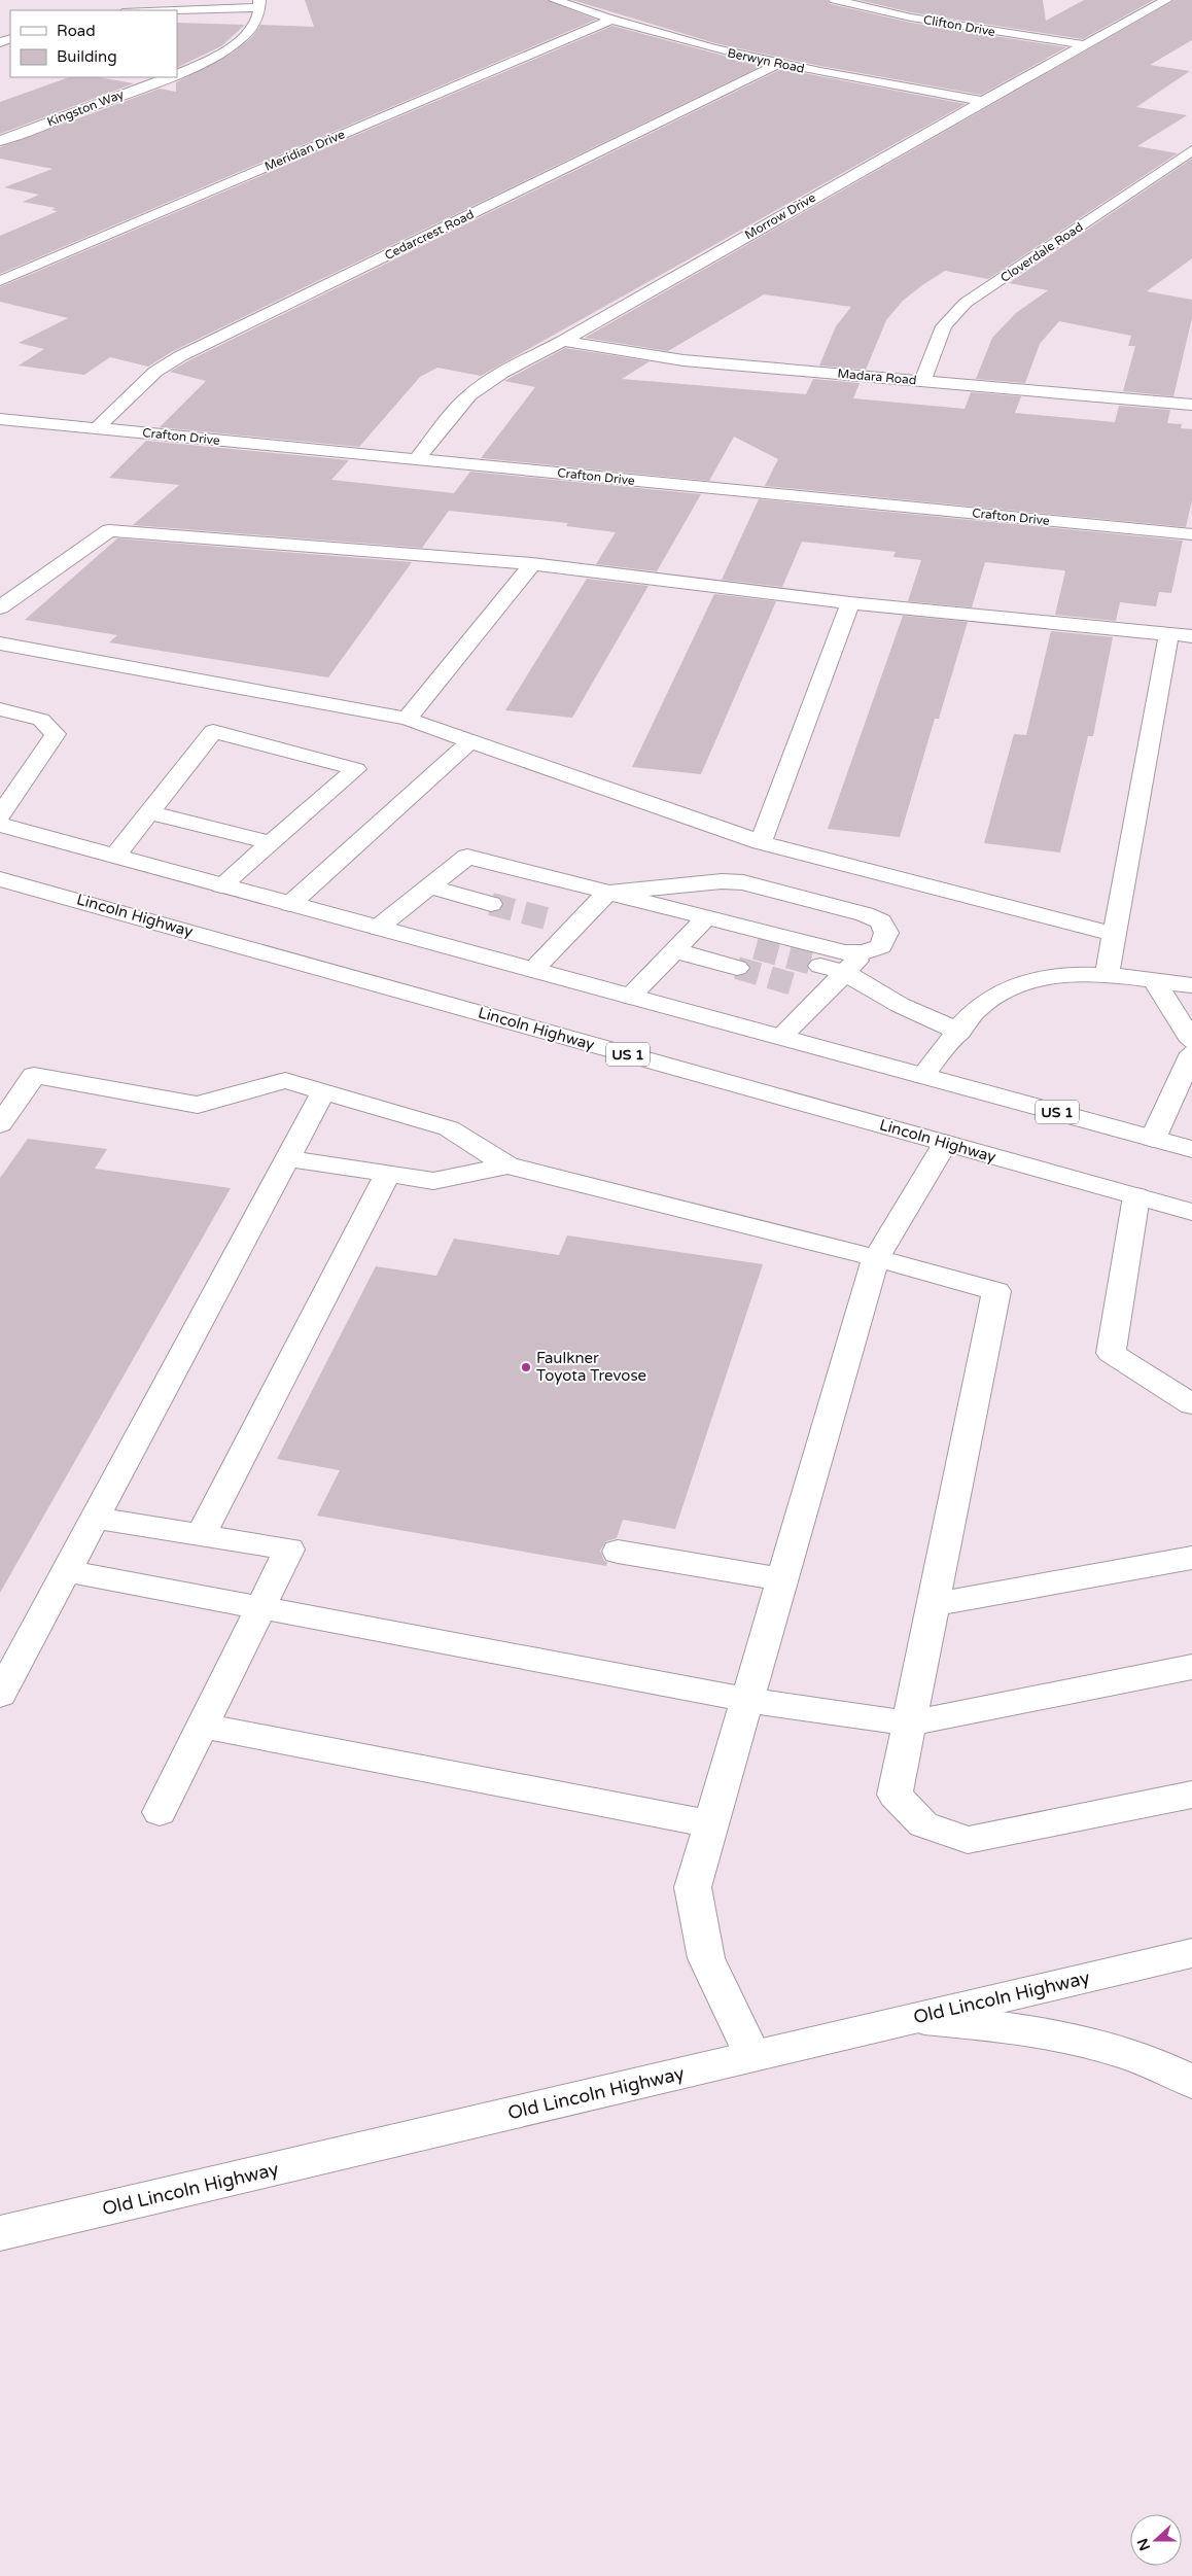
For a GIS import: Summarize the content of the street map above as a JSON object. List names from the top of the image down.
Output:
{
  "streets": {
    "main road": [
      "Clifton Drive",
      "Berwyn Road",
      "Kingston Way",
      "Meridian Drive",
      "Morrow Drive",
      "Cedarcrest Road",
      "Cloverdale Road",
      "Madara Road",
      "Crafton Drive",
      "Lincoln Highway",
      "US 1",
      "Old Lincoln Highway"
    ]
  },
  "crossings": [
    ["Clifton Drive", "Morrow Drive"],
    ["Berwyn Road", "Meridian Drive"],
    ["Berwyn Road", "Morrow Drive"],
    ["Berwyn Road", "Cedarcrest Road"],
    ["Morrow Drive", "Madara Road"],
    ["Morrow Drive", "Crafton Drive"],
    ["Cedarcrest Road", "Crafton Drive"],
    ["Cloverdale Road", "Madara Road"]
  ],
  "places": ["Faulkner Toyota Trevose"],
  "legend": ["Road", "Building"],
  "north": "left"
}
